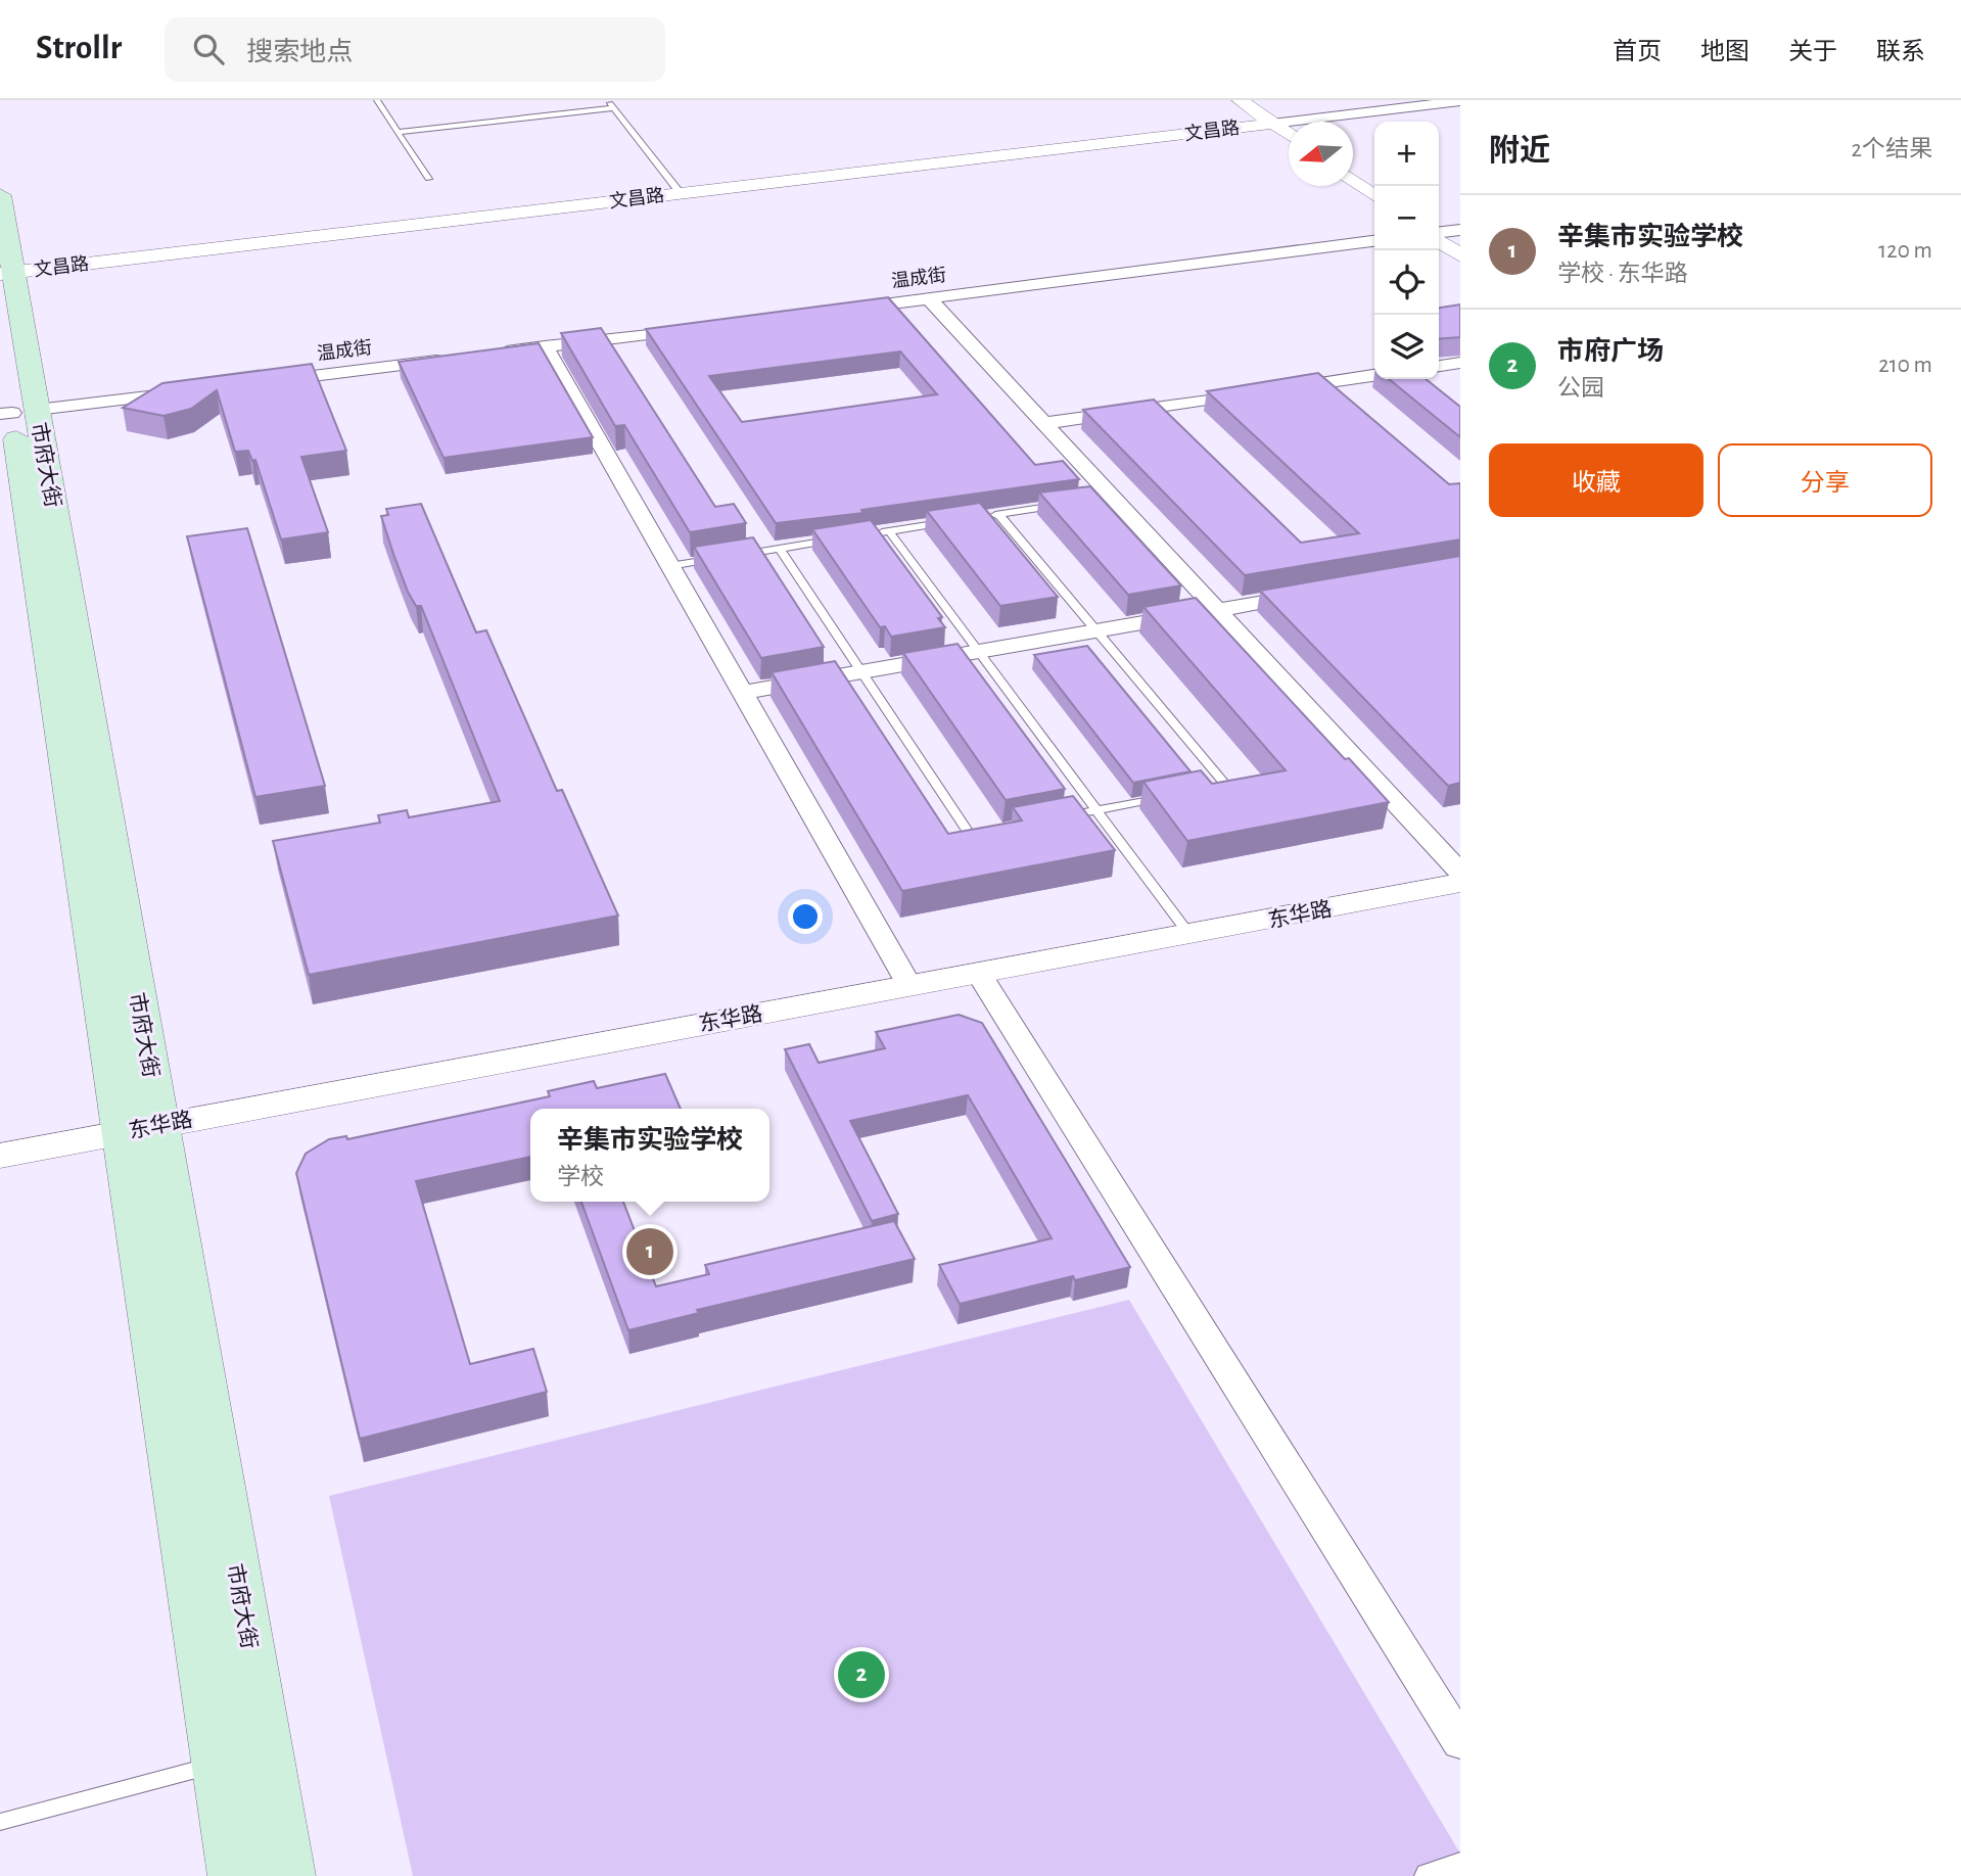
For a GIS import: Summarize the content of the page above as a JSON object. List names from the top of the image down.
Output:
{
  "streets": {
    "main road": ["市府大街"],
    "street": ["文昌路", "温成街", "东华路"]
  },
  "crossings": [
    ["文昌路", "市府大街"],
    ["市府大街", "东华路"]
  ],
  "north": "left",
  "page": {
    "header": "Strollr",
    "search": "搜索地点",
    "nav": [
      "首页",
      "地图",
      "关于",
      "联系"
    ],
    "heading": ["附近", "2个结果"],
    "map_buttons": ["+", "−"],
    "list": [
      {
        "mark": "1",
        "name": "辛集市实验学校",
        "note": "学校 · 东华路",
        "value": "120 m"
      },
      {
        "mark": "2",
        "name": "市府广场",
        "note": "公园",
        "value": "210 m"
      }
    ],
    "buttons": ["收藏", "分享"],
    "popup": ["辛集市实验学校", "学校"],
    "pins": ["1", "2"]
  }
}
